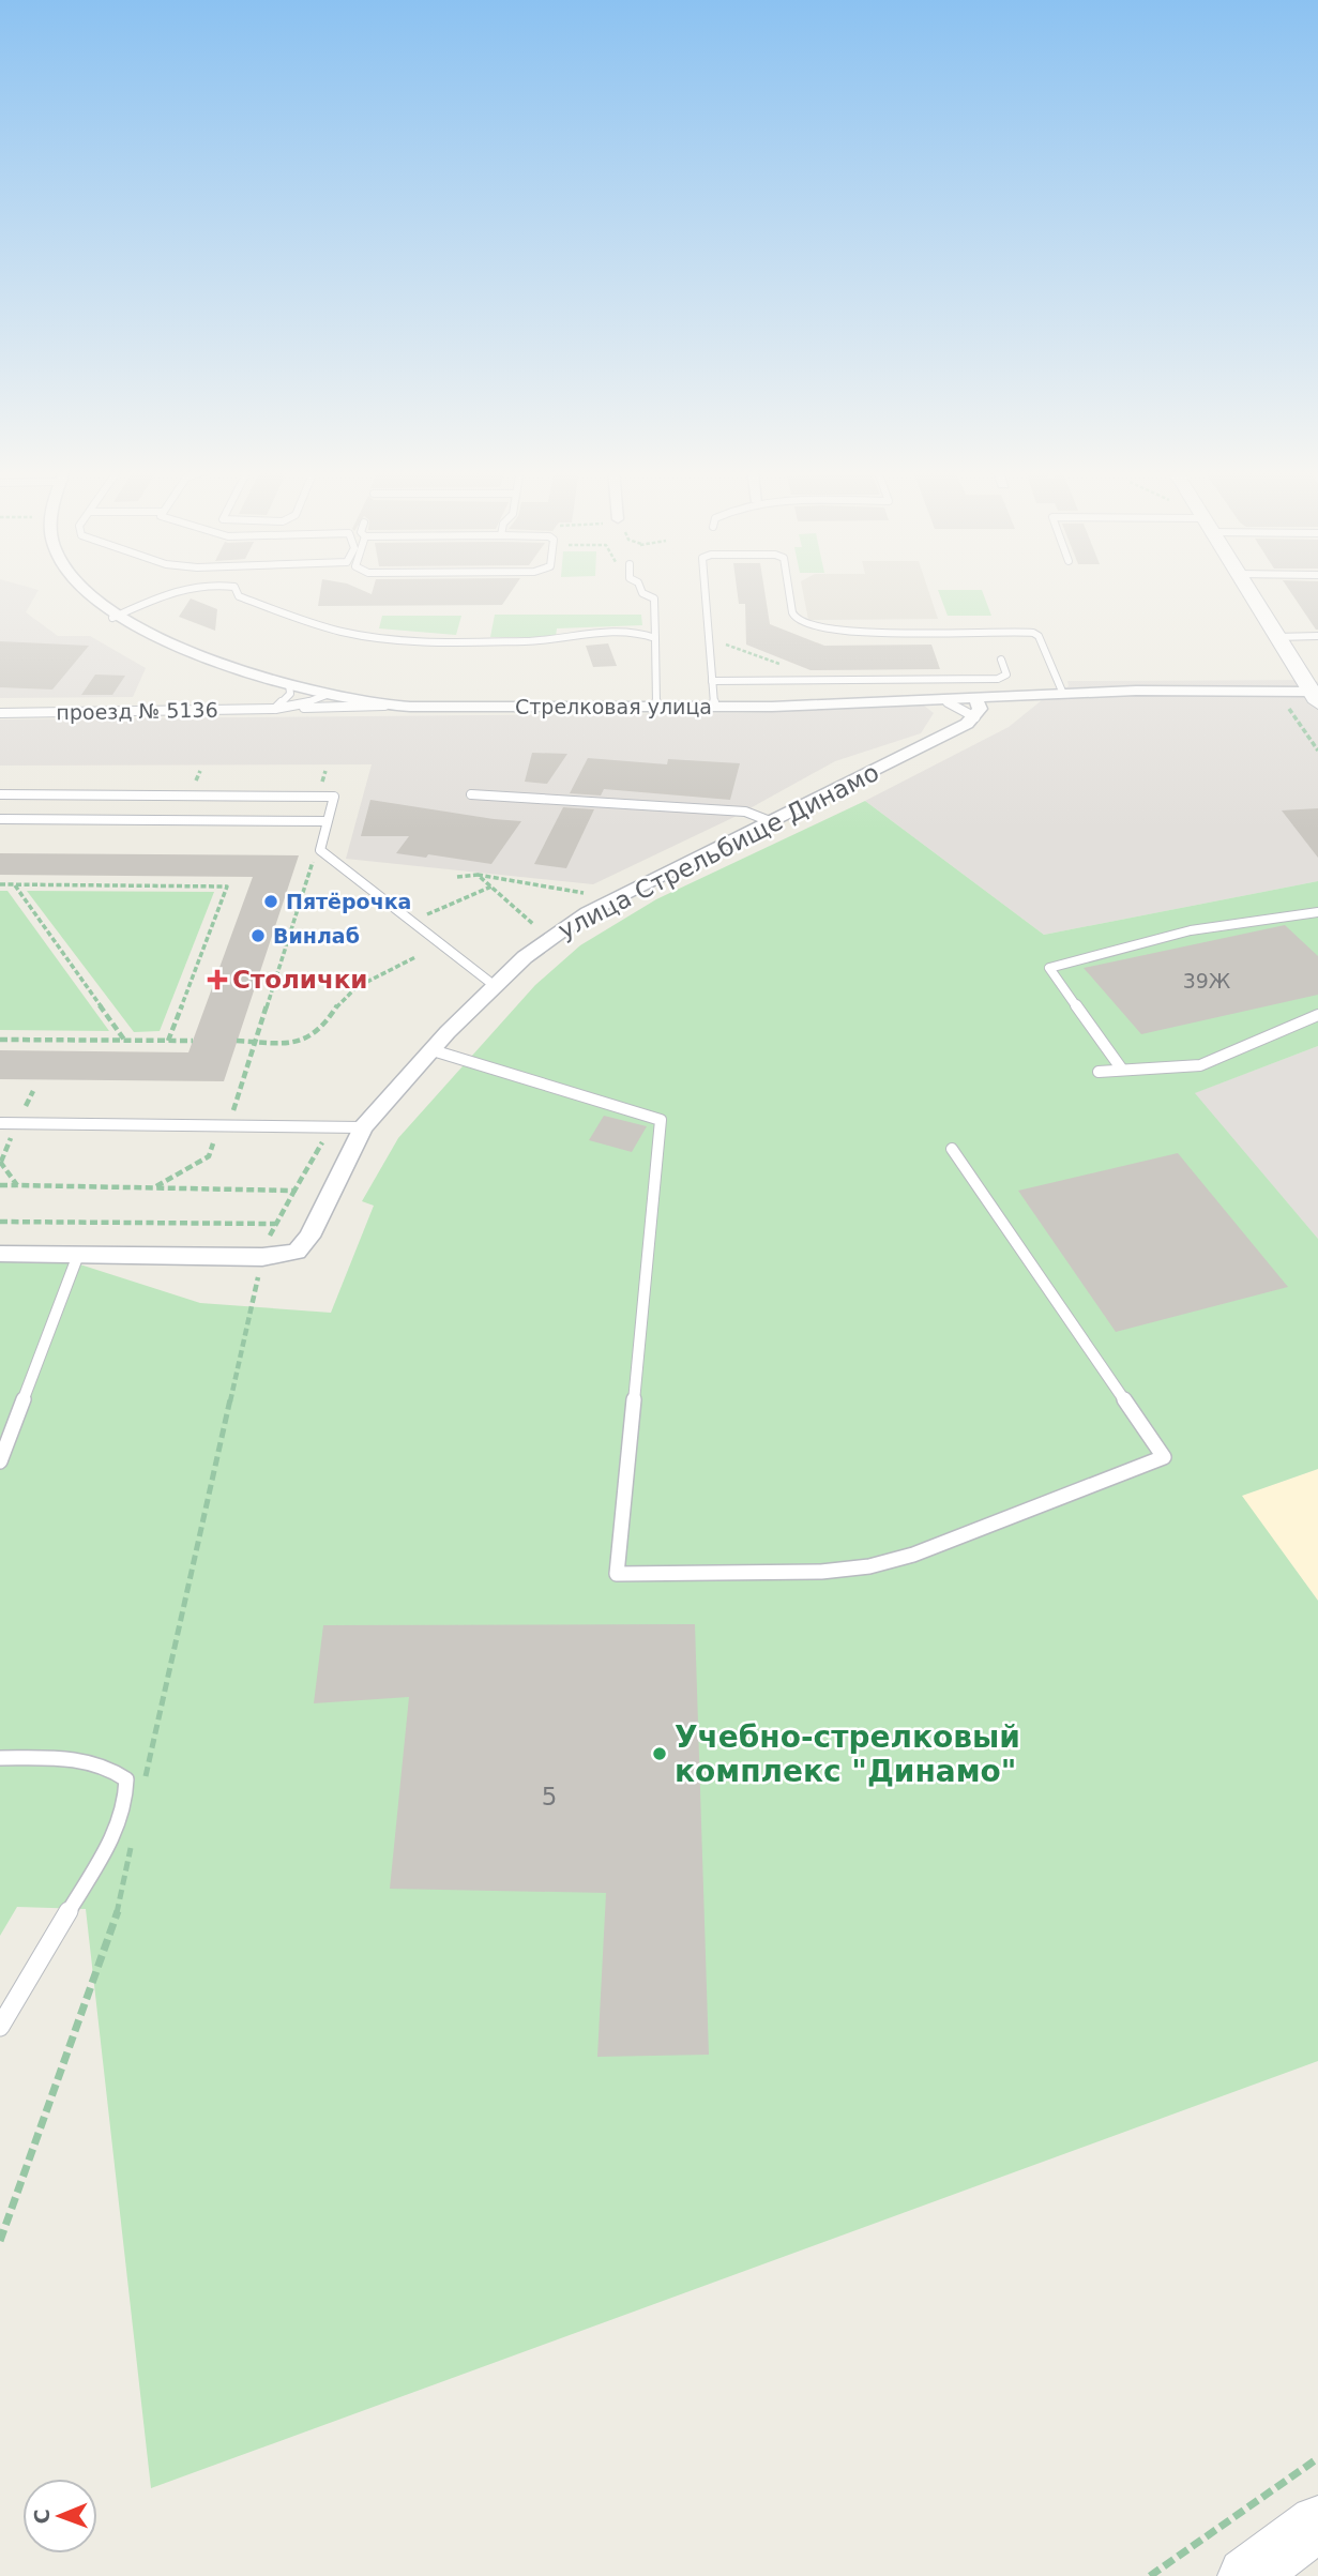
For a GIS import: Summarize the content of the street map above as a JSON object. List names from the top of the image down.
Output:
{
  "streets": {
    "street": ["Стрелковая улица", "улица Стрельбище Динамо"],
    "lane": ["проезд № 5136"]
  },
  "crossings": [
    ["Стрелковая улица", "проезд № 5136"],
    ["Стрелковая улица", "улица Стрельбище Динамо"]
  ],
  "places": {
    "other": ["Пятёрочка", "Винлаб", "Учебно-стрелковый комплекс \"Динамо\""],
    "health": ["Столички"]
  },
  "house_numbers": ["39Ж", "5"],
  "north": "left"
}
